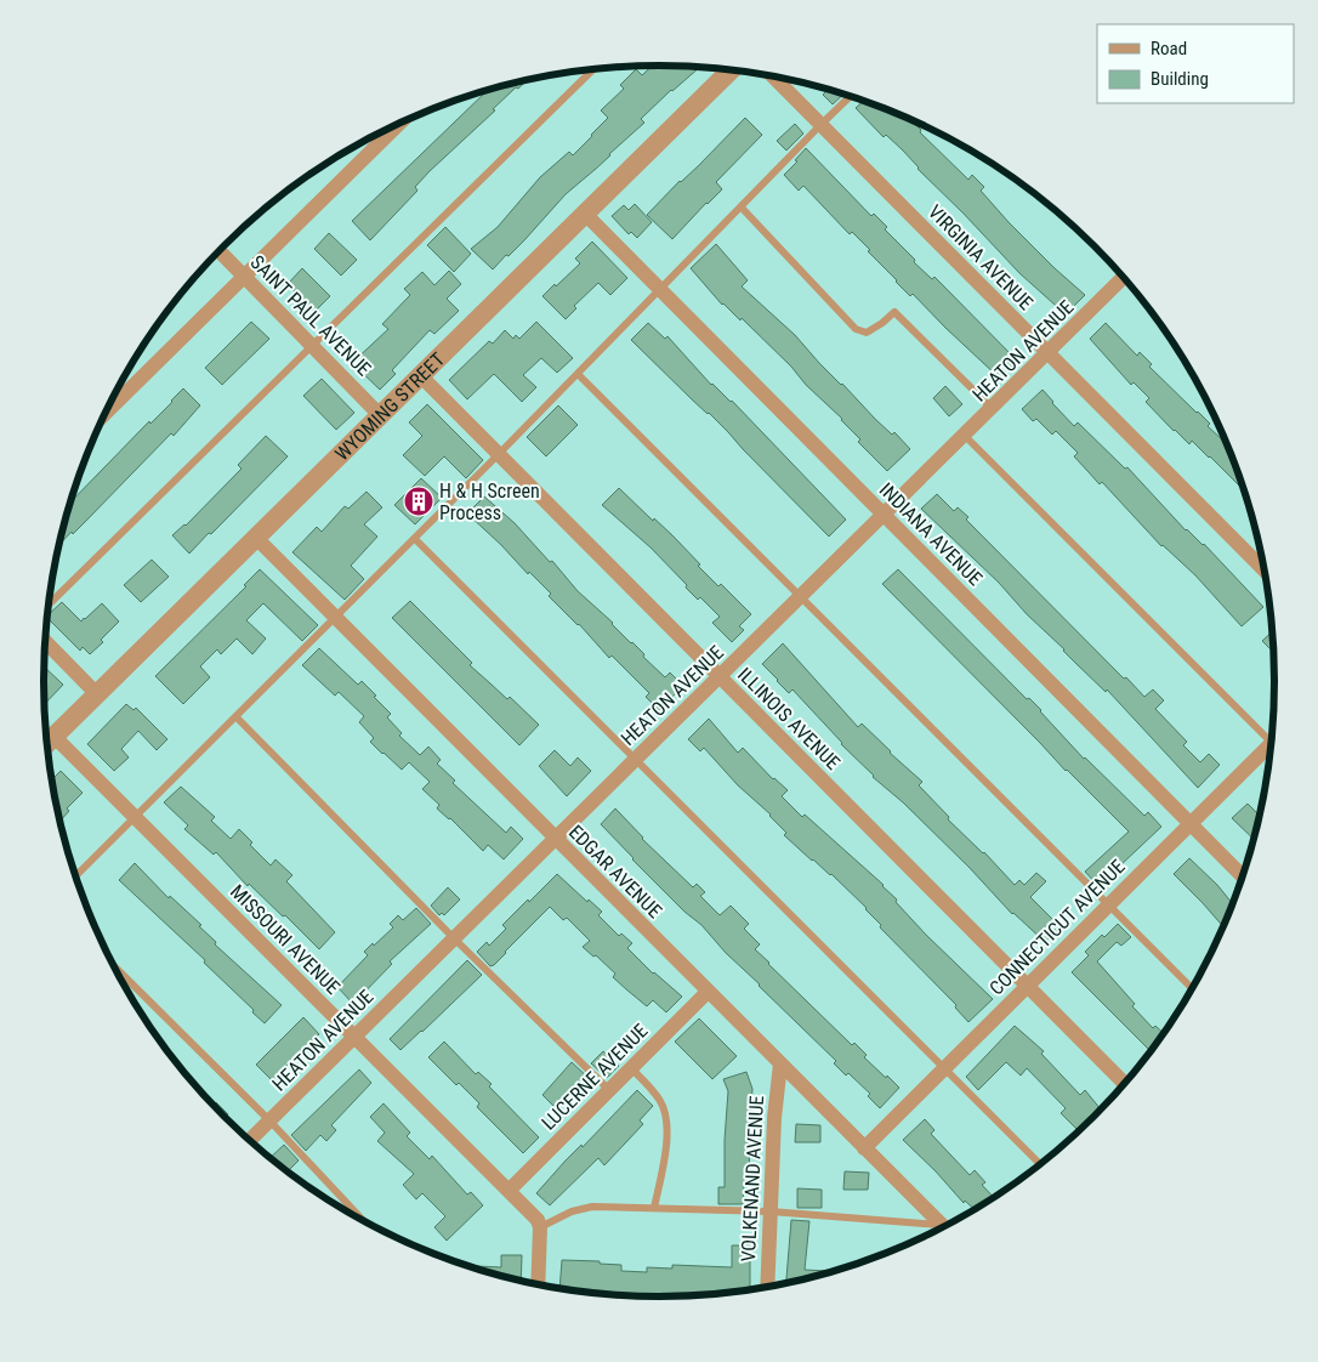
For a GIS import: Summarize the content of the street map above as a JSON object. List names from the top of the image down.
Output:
{
  "streets": {
    "street": [
      "VIRGINIA AVENUE",
      "SAINT PAUL AVENUE",
      "HEATON AVENUE",
      "WYOMING STREET",
      "INDIANA AVENUE",
      "ILLINOIS AVENUE",
      "EDGAR AVENUE",
      "CONNECTICUT AVENUE",
      "MISSOURI AVENUE",
      "LUCERNE AVENUE",
      "VOLKENAND AVENUE"
    ]
  },
  "crossings": [
    ["VIRGINIA AVENUE", "HEATON AVENUE"],
    ["SAINT PAUL AVENUE", "WYOMING STREET"],
    ["HEATON AVENUE", "INDIANA AVENUE"],
    ["HEATON AVENUE", "ILLINOIS AVENUE"],
    ["HEATON AVENUE", "EDGAR AVENUE"],
    ["HEATON AVENUE", "MISSOURI AVENUE"],
    ["WYOMING STREET", "INDIANA AVENUE"],
    ["WYOMING STREET", "ILLINOIS AVENUE"],
    ["WYOMING STREET", "EDGAR AVENUE"],
    ["WYOMING STREET", "MISSOURI AVENUE"],
    ["INDIANA AVENUE", "CONNECTICUT AVENUE"],
    ["ILLINOIS AVENUE", "CONNECTICUT AVENUE"],
    ["EDGAR AVENUE", "CONNECTICUT AVENUE"],
    ["EDGAR AVENUE", "LUCERNE AVENUE"],
    ["EDGAR AVENUE", "VOLKENAND AVENUE"],
    ["MISSOURI AVENUE", "LUCERNE AVENUE"]
  ],
  "places": {
    "building": ["H & H Screen Process"]
  },
  "legend": ["Road", "Building"]
}
